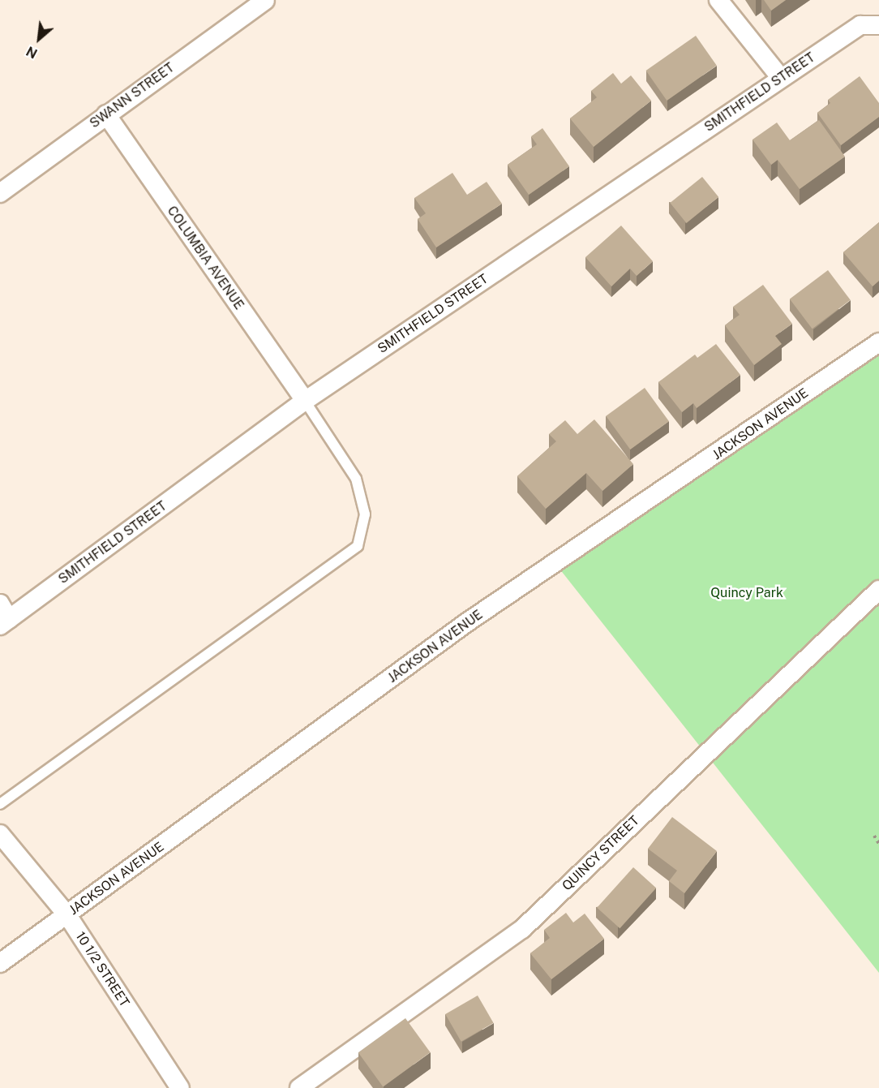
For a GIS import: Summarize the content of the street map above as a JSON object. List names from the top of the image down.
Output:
{
  "streets": {
    "street": [
      "SMITHFIELD STREET",
      "SWANN STREET",
      "COLUMBIA AVENUE",
      "JACKSON AVENUE",
      "QUINCY STREET",
      "10 1/2 STREET"
    ]
  },
  "crossings": [
    ["SMITHFIELD STREET", "COLUMBIA AVENUE"],
    ["SWANN STREET", "COLUMBIA AVENUE"],
    ["JACKSON AVENUE", "10 1/2 STREET"]
  ],
  "parks": ["Quincy Park"],
  "north": "bottom left"
}
